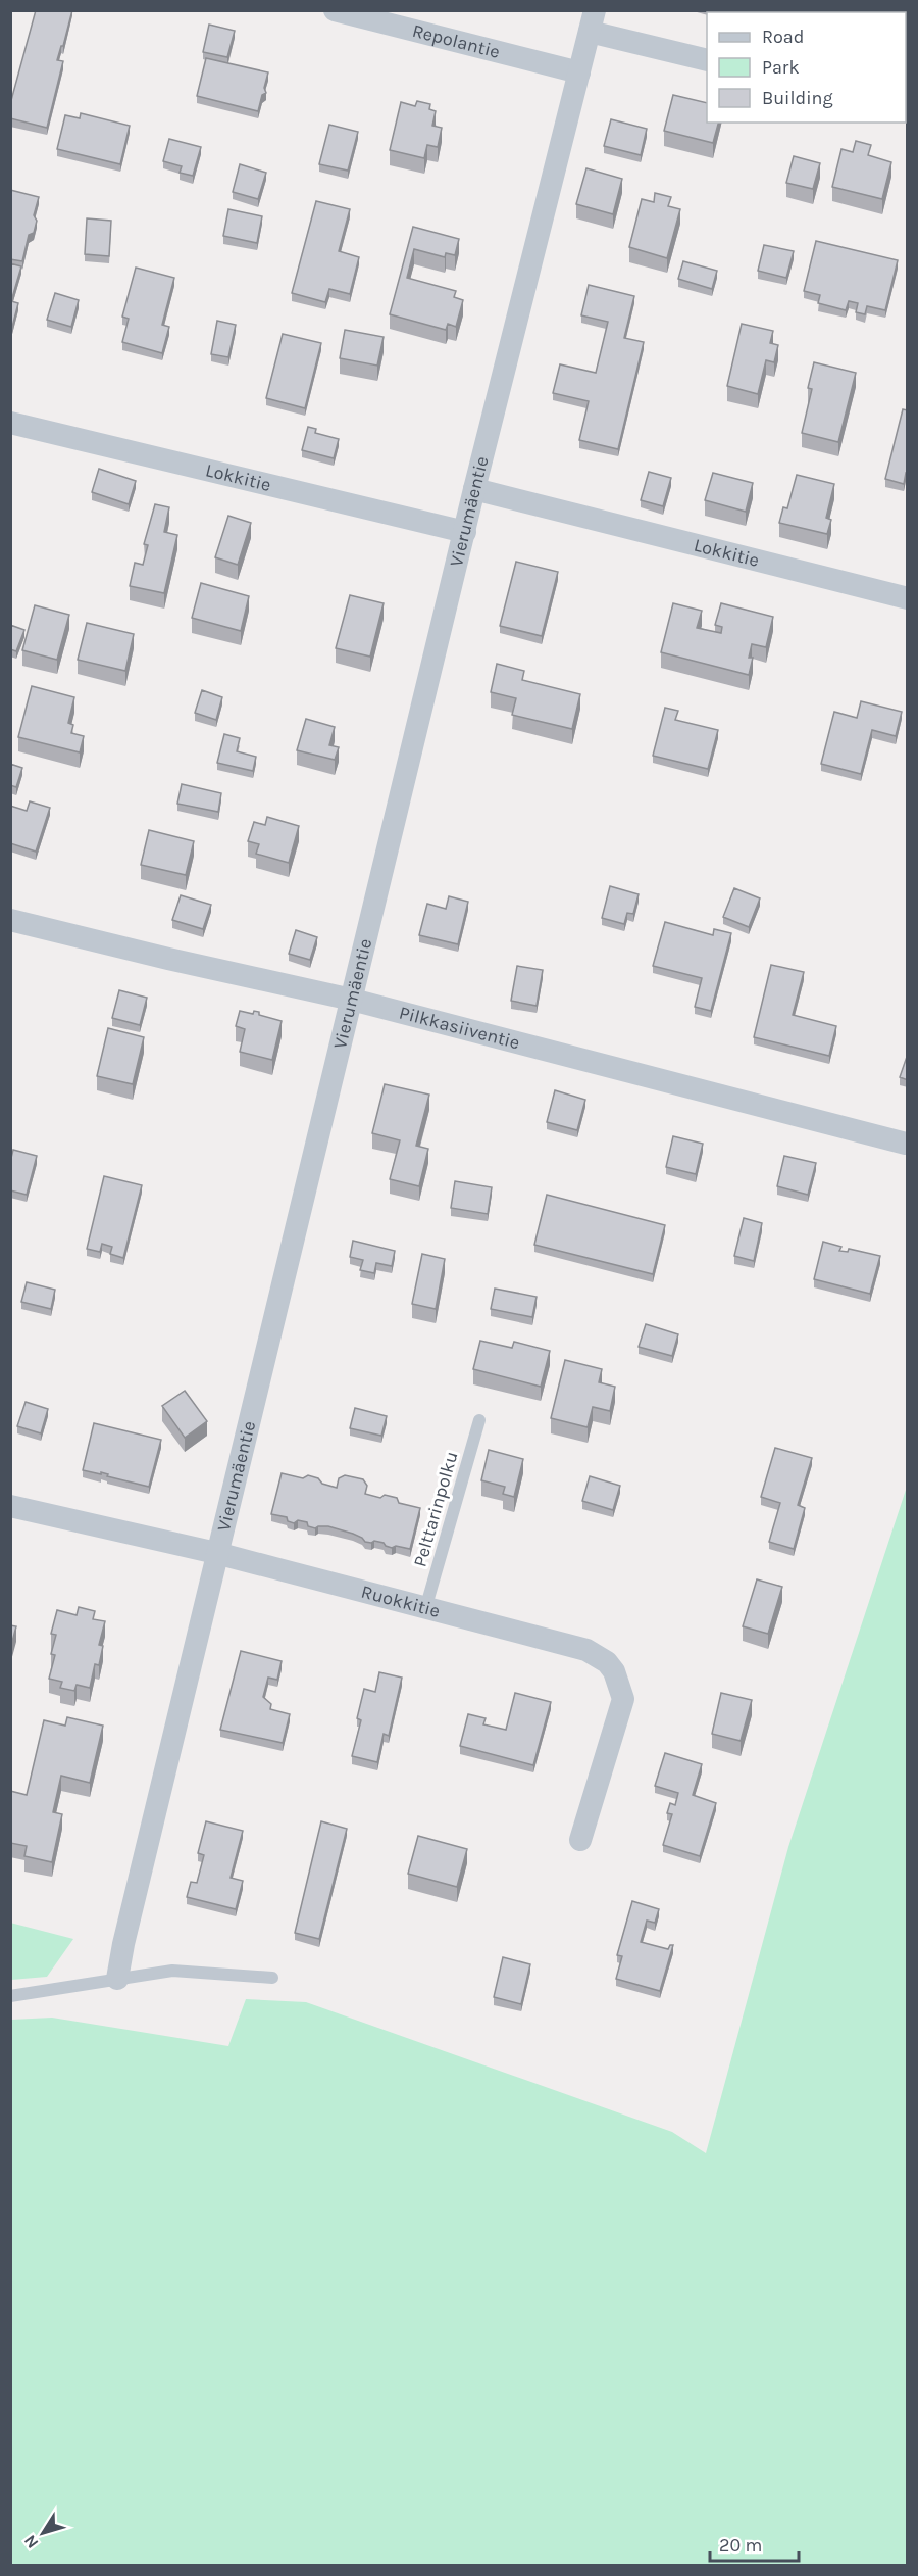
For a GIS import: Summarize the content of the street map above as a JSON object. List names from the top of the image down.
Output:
{
  "streets": {
    "street": [
      "Repolantie",
      "Lokkitie",
      "Vierumäentie",
      "Pilkkasiiventie",
      "Ruokkitie"
    ],
    "lane": ["Pelttarinpolku"]
  },
  "crossings": [
    ["Repolantie", "Vierumäentie"],
    ["Lokkitie", "Vierumäentie"],
    ["Vierumäentie", "Pilkkasiiventie"],
    ["Vierumäentie", "Ruokkitie"],
    ["Pelttarinpolku", "Ruokkitie"]
  ],
  "legend": ["Road", "Park", "Building"],
  "scale_bar": "20 m",
  "north": "bottom left"
}
